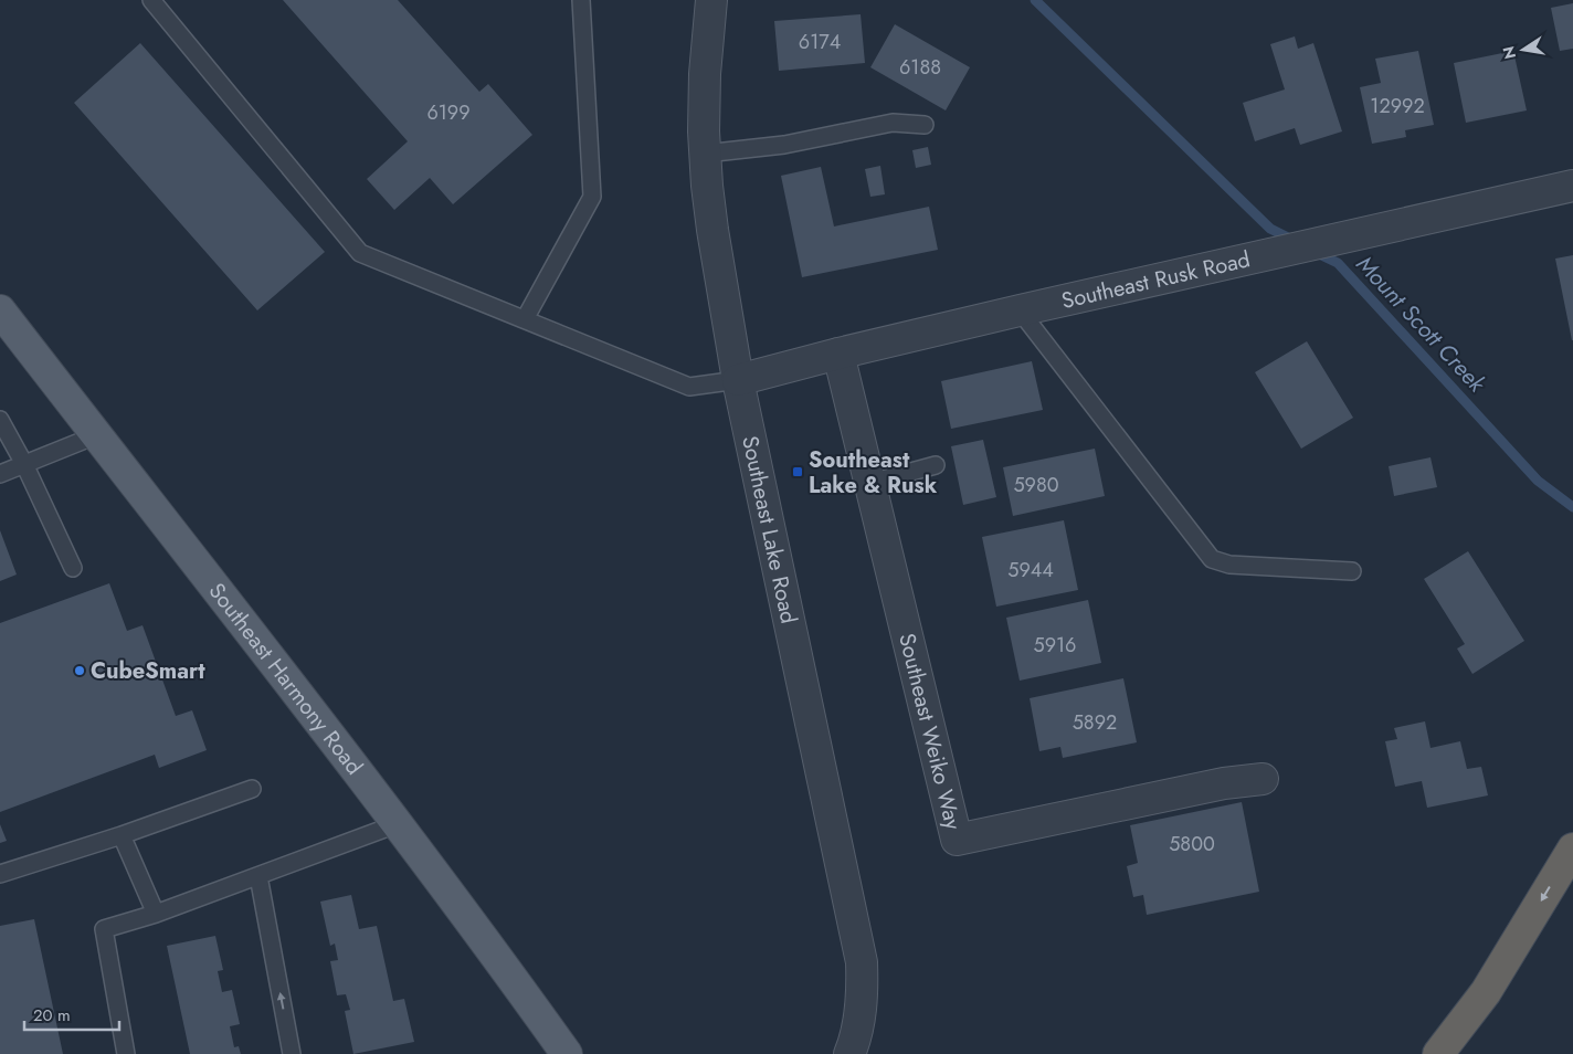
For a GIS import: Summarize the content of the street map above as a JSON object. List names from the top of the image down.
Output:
{
  "streets": {
    "main road": ["Southeast Harmony Road"],
    "street": ["Southeast Rusk Road", "Southeast Lake Road", "Southeast Weiko Way"]
  },
  "crossings": [
    ["Southeast Rusk Road", "Southeast Lake Road"],
    ["Southeast Rusk Road", "Southeast Weiko Way"]
  ],
  "water": ["Mount Scott Creek"],
  "places": {
    "transit": ["Southeast Lake & Rusk"],
    "other": ["CubeSmart"]
  },
  "house_numbers": [
    "6174",
    "6188",
    "12992",
    "6199",
    "5980",
    "5944",
    "5916",
    "5892",
    "5800"
  ],
  "scale_bar": "20 m",
  "north": "left"
}
